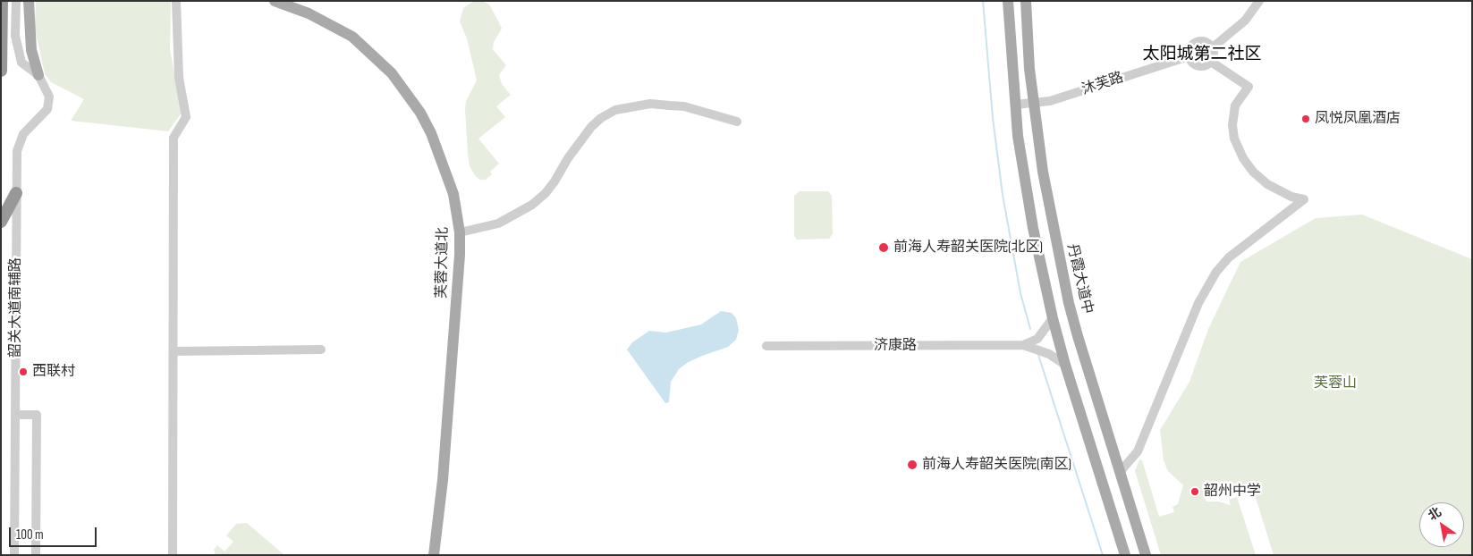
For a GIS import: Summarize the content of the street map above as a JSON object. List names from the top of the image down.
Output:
{
  "streets": {
    "main road": ["芙蓉大道北", "丹霞大道中"],
    "street": ["沐芙路", "韶关大道南辅路", "济康路"]
  },
  "crossings": [
    ["沐芙路", "丹霞大道中"]
  ],
  "districts": ["太阳城第二社区"],
  "parks": ["芙蓉山"],
  "places": [
    "凤悦凤凰酒店",
    "前海人寿韶关医院(北区)",
    "西联村",
    "前海人寿韶关医院(南区)",
    "韶州中学"
  ],
  "scale_bar": "100 m",
  "north": "top left"
}
